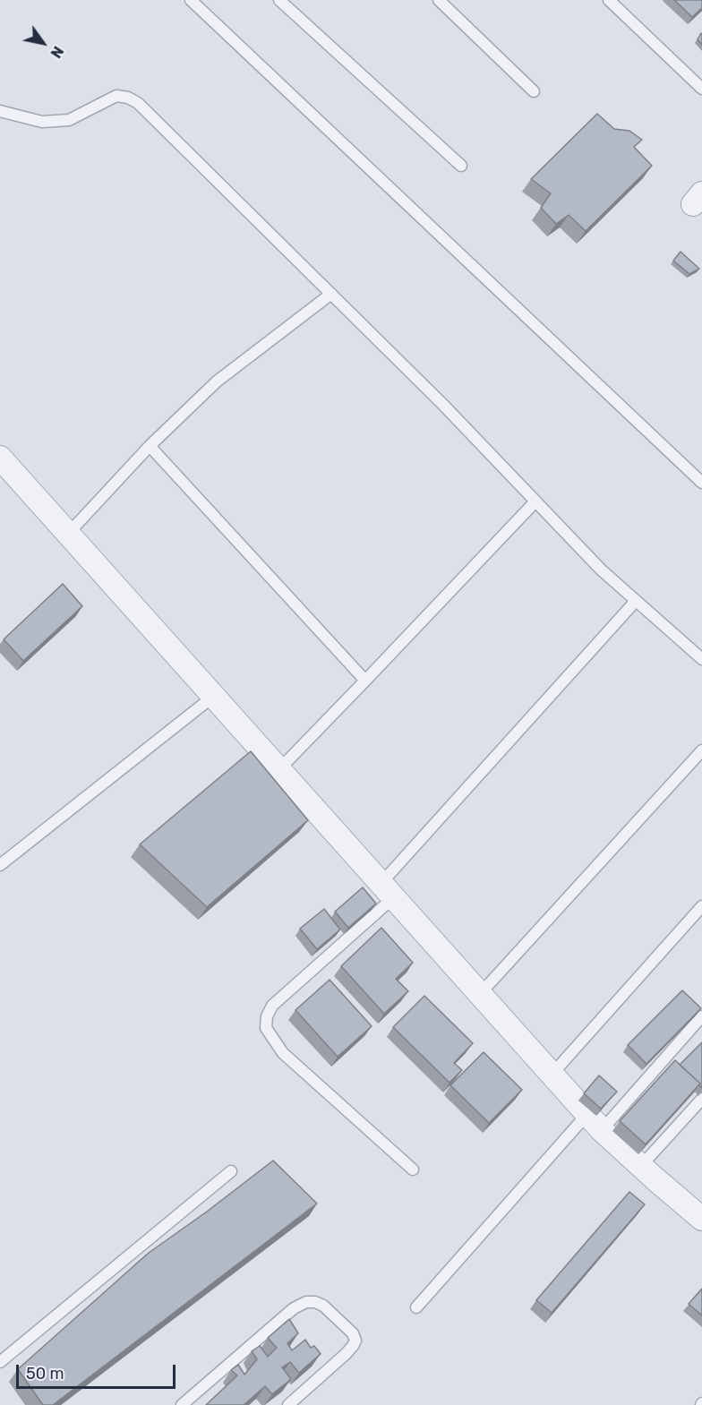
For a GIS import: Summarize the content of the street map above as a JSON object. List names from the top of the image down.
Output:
{
  "scale_bar": "50 m",
  "north": "bottom right"
}
